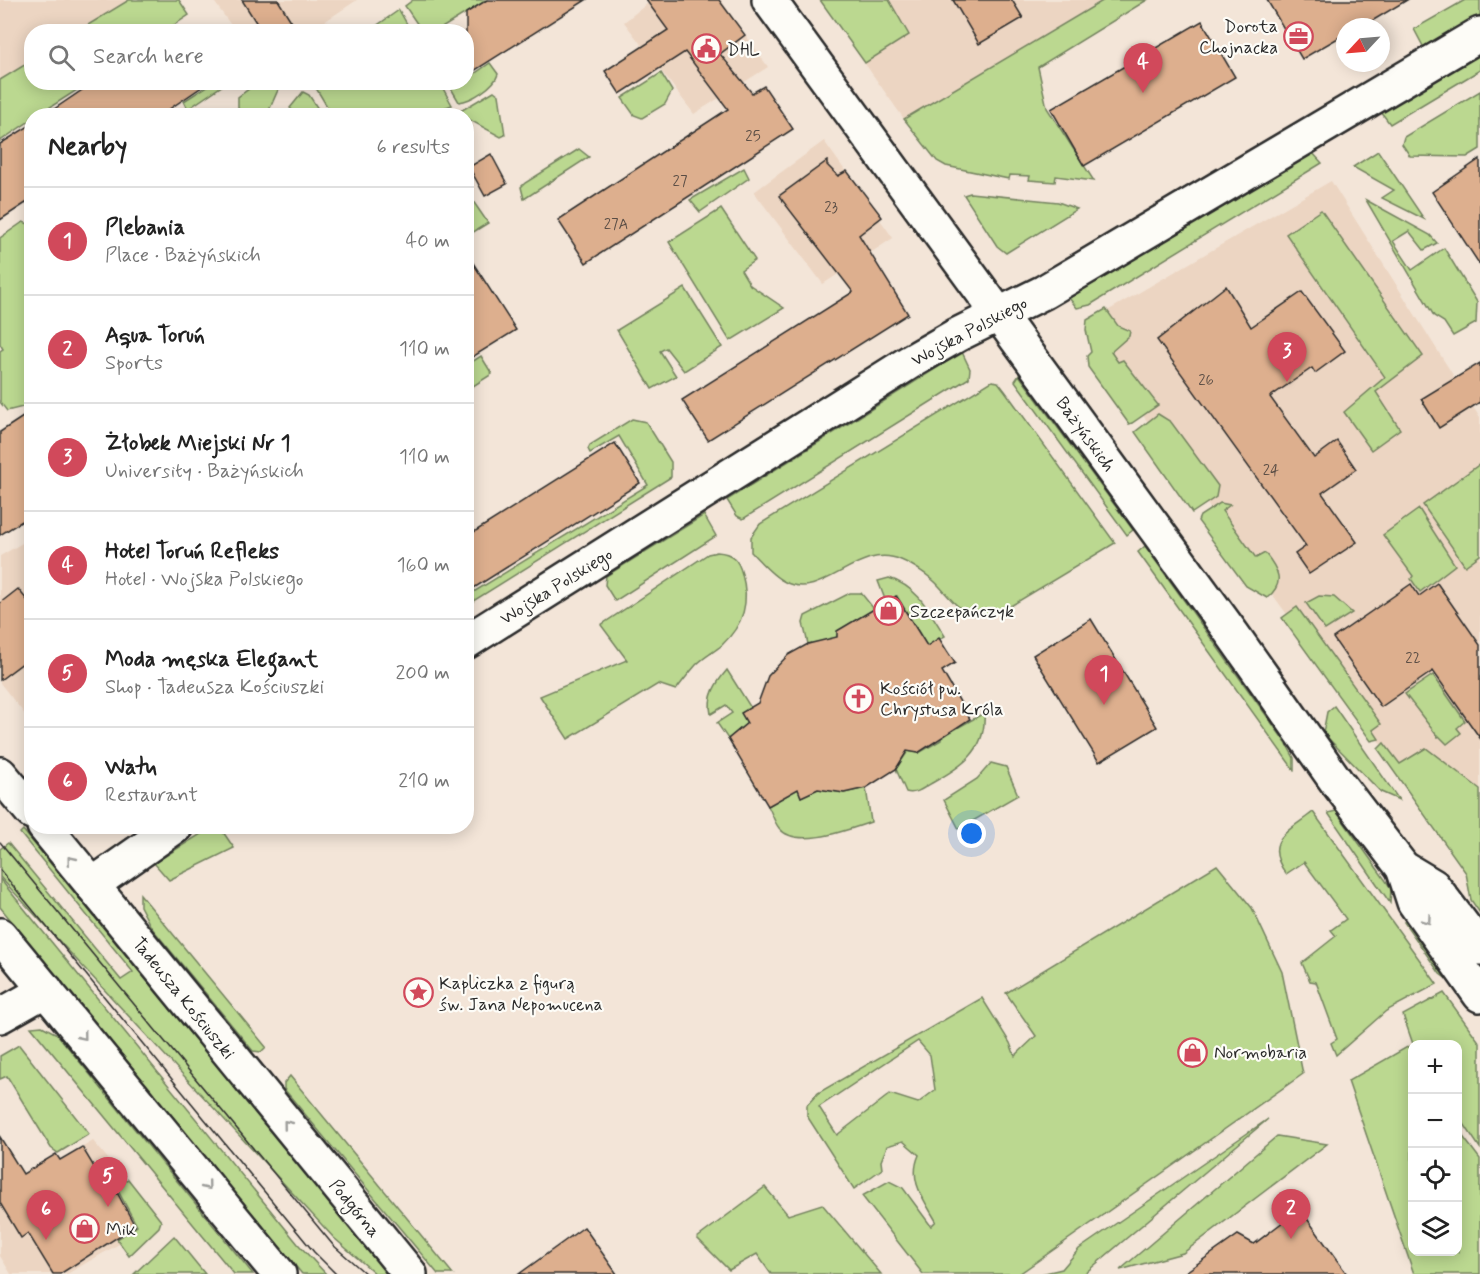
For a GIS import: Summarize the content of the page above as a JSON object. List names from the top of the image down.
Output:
{
  "streets": {
    "street": [
      "Wojska Polskiego",
      "Bażyńskich",
      "Tadeusza Kościuszki",
      "Podgórna"
    ]
  },
  "crossings": [
    ["Wojska Polskiego", "Bażyńskich"],
    ["Tadeusza Kościuszki", "Podgórna"]
  ],
  "places": {
    "office": ["Dorota Chojnacka"],
    "public building": ["DHL"],
    "shop": ["Szczepańczyk", "Normobaria", "Mik"],
    "church": ["Kościół pw. Chrystusa Króla"],
    "place": ["Kapliczka z figurą św. Jana Nepomucena"]
  },
  "house_numbers": [
    "25",
    "27",
    "23",
    "27A",
    "26",
    "24",
    "22"
  ],
  "north": "bottom left",
  "page": {
    "search": "Search here",
    "pins": [
      "4",
      "3",
      "1",
      "5",
      "2",
      "6"
    ],
    "heading": ["Nearby", "6 results"],
    "list": [
      {
        "mark": "1",
        "name": "Plebania",
        "note": "Place · Bażyńskich",
        "value": "40 m"
      },
      {
        "mark": "2",
        "name": "Aqua Toruń",
        "note": "Sports",
        "value": "110 m"
      },
      {
        "mark": "3",
        "name": "Żłobek Miejski Nr 1",
        "note": "University · Bażyńskich",
        "value": "110 m"
      },
      {
        "mark": "4",
        "name": "Hotel Toruń Refleks",
        "note": "Hotel · Wojska Polskiego",
        "value": "160 m"
      },
      {
        "mark": "5",
        "name": "Moda męska Elegant",
        "note": "Shop · Tadeusza Kościuszki",
        "value": "200 m"
      },
      {
        "mark": "6",
        "name": "Watu",
        "note": "Restaurant",
        "value": "210 m"
      }
    ],
    "map_buttons": ["+", "−"]
  }
}
